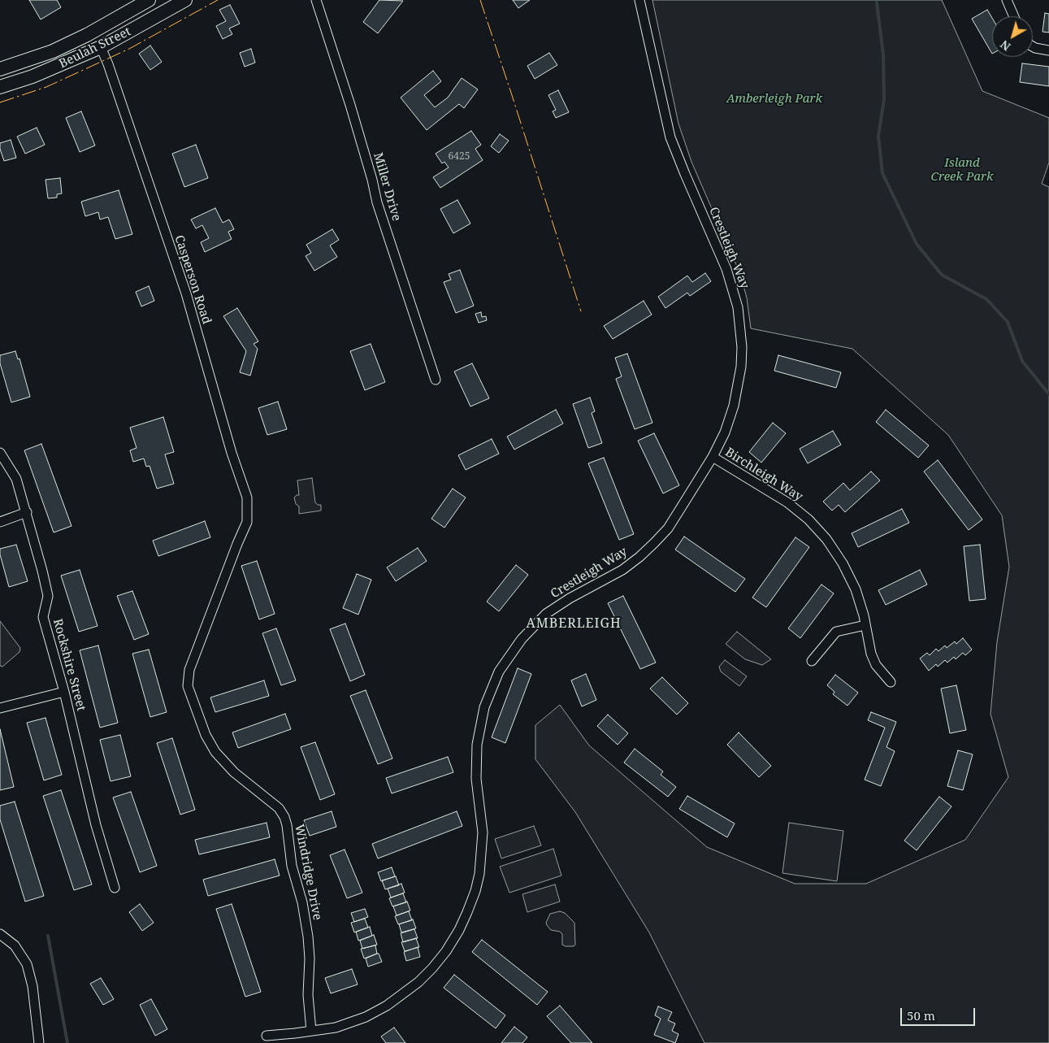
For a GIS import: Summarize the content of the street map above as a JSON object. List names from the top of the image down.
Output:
{
  "streets": {
    "main road": ["Beulah Street"],
    "street": [
      "Miller Drive",
      "Crestleigh Way",
      "Casperson Road",
      "Birchleigh Way",
      "Rockshire Street",
      "Windridge Drive"
    ]
  },
  "crossings": [
    ["Beulah Street", "Casperson Road"],
    ["Crestleigh Way", "Birchleigh Way"],
    ["Crestleigh Way", "Windridge Drive"],
    ["Casperson Road", "Windridge Drive"]
  ],
  "districts": ["AMBERLEIGH"],
  "parks": ["Amberleigh Park", "Island Creek Park"],
  "house_numbers": ["6425"],
  "scale_bar": "50 m",
  "north": "bottom left"
}
